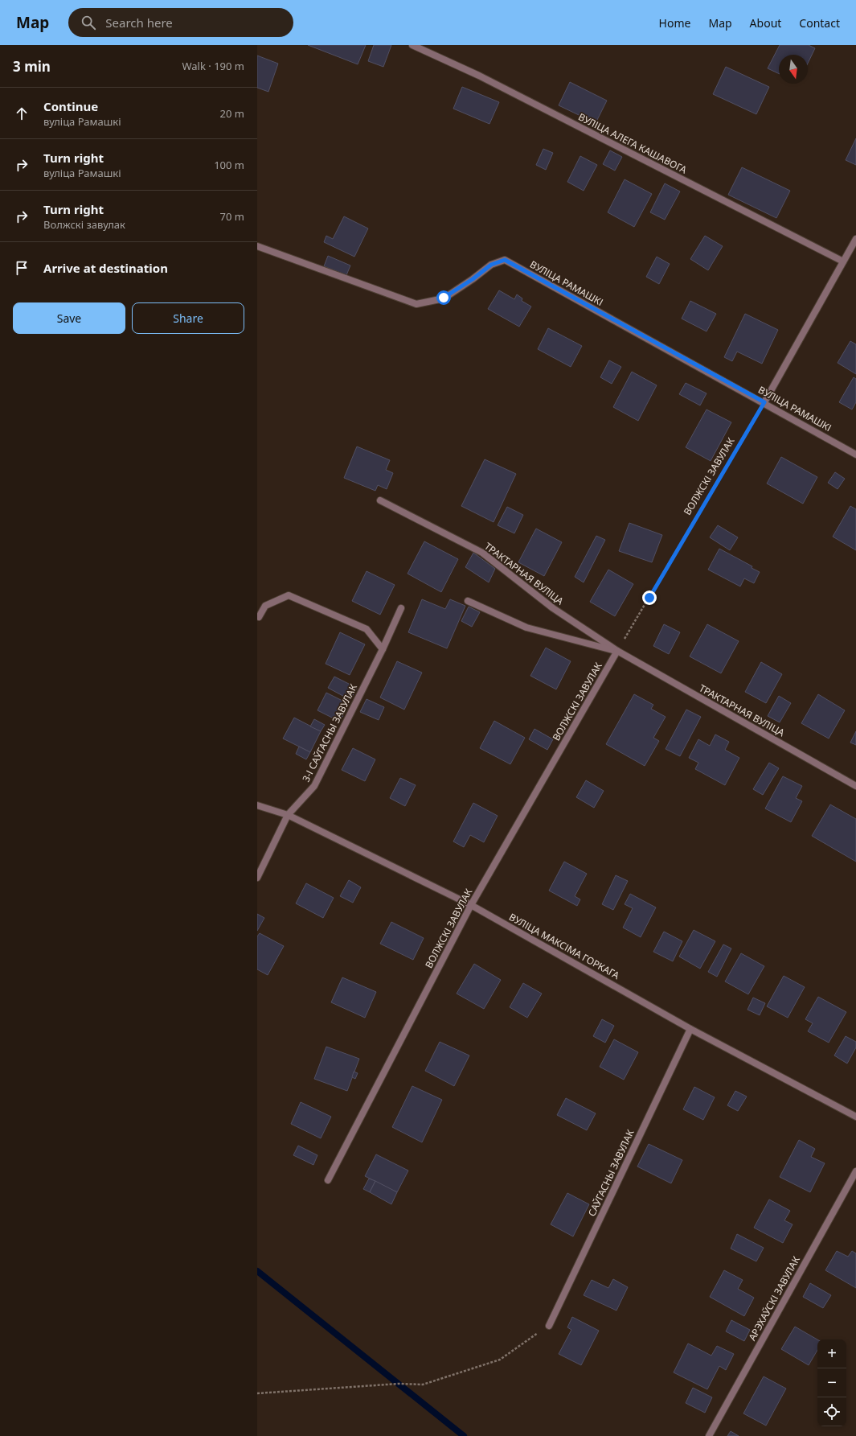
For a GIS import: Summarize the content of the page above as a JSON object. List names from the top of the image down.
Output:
{
  "streets": {
    "street": [
      "ВУЛІЦА АЛЕГА КАШАВОГА",
      "ВУЛІЦА РАМАШКІ",
      "ВОЛЖСКІ ЗАВУЛАК",
      "ТРАКТАРНАЯ ВУЛІЦА",
      "3-І САЎГАСНЫ ЗАВУЛАК",
      "ВУЛІЦА МАКСІМА ГОРКАГА",
      "САЎГАСНЫ ЗАВУЛАК",
      "АРЭХАЎСКІ ЗАВУЛАК"
    ]
  },
  "crossings": [
    ["ВУЛІЦА РАМАШКІ", "ВОЛЖСКІ ЗАВУЛАК"],
    ["ВОЛЖСКІ ЗАВУЛАК", "ТРАКТАРНАЯ ВУЛІЦА"],
    ["ВОЛЖСКІ ЗАВУЛАК", "ВУЛІЦА МАКСІМА ГОРКАГА"],
    ["3-І САЎГАСНЫ ЗАВУЛАК", "ВУЛІЦА МАКСІМА ГОРКАГА"],
    ["ВУЛІЦА МАКСІМА ГОРКАГА", "САЎГАСНЫ ЗАВУЛАК"]
  ],
  "north": "bottom",
  "page": {
    "header": "Map",
    "search": "Search here",
    "nav": [
      "Home",
      "Map",
      "About",
      "Contact"
    ],
    "heading": ["3 min", "Walk · 190 m"],
    "list": [
      ["Continue", "вуліца Рамашкі", "20 m"],
      ["Turn right", "вуліца Рамашкі", "100 m"],
      ["Turn right", "Волжскі завулак", "70 m"],
      "Arrive at destination"
    ],
    "buttons": ["Save", "Share"],
    "map_buttons": ["+", "−"]
  }
}
